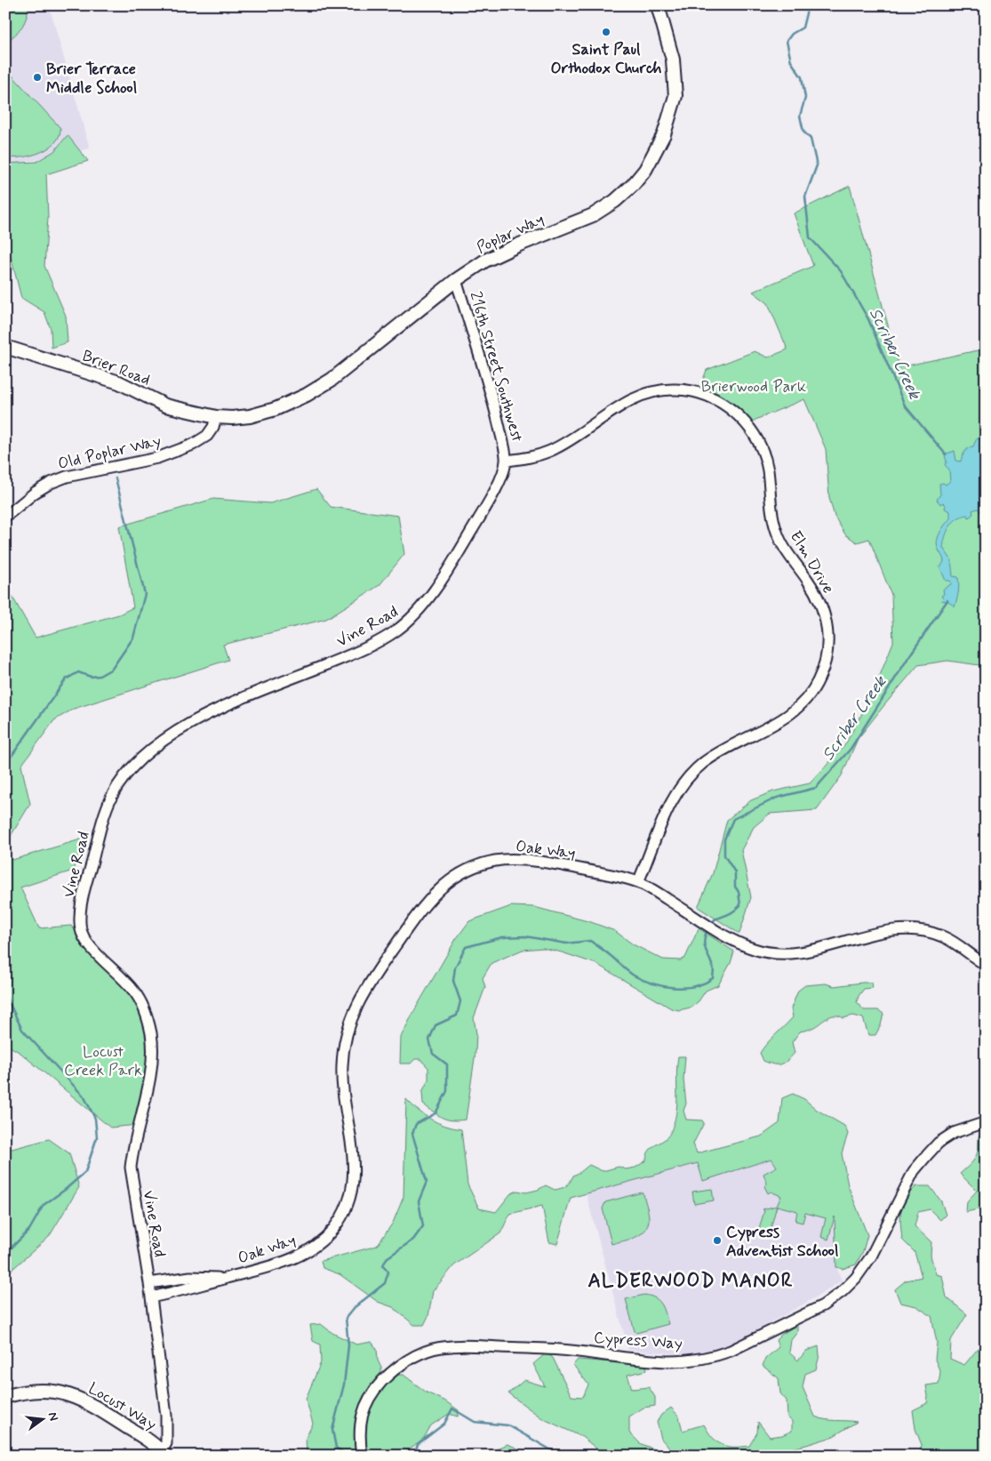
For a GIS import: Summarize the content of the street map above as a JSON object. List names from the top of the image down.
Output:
{
  "streets": {
    "main road": ["Poplar Way", "Brier Road", "Locust Way"],
    "street": [
      "216th Street Southwest",
      "Old Poplar Way",
      "Elm Drive",
      "Vine Road",
      "Oak Way",
      "Cypress Way"
    ]
  },
  "crossings": [
    ["Poplar Way", "216th Street Southwest"],
    ["Poplar Way", "Brier Road"],
    ["Poplar Way", "Old Poplar Way"],
    ["216th Street Southwest", "Elm Drive"],
    ["216th Street Southwest", "Vine Road"],
    ["Brier Road", "Old Poplar Way"],
    ["Elm Drive", "Vine Road"],
    ["Elm Drive", "Oak Way"],
    ["Vine Road", "Oak Way"],
    ["Vine Road", "Locust Way"]
  ],
  "districts": ["ALDERWOOD MANOR"],
  "water": ["Scriber Creek"],
  "parks": ["Brierwood Park", "Locust Creek Park"],
  "places": ["Saint Paul Orthodox Church", "Brier Terrace Middle School", "Cypress Adventist School"],
  "north": "right"
}
